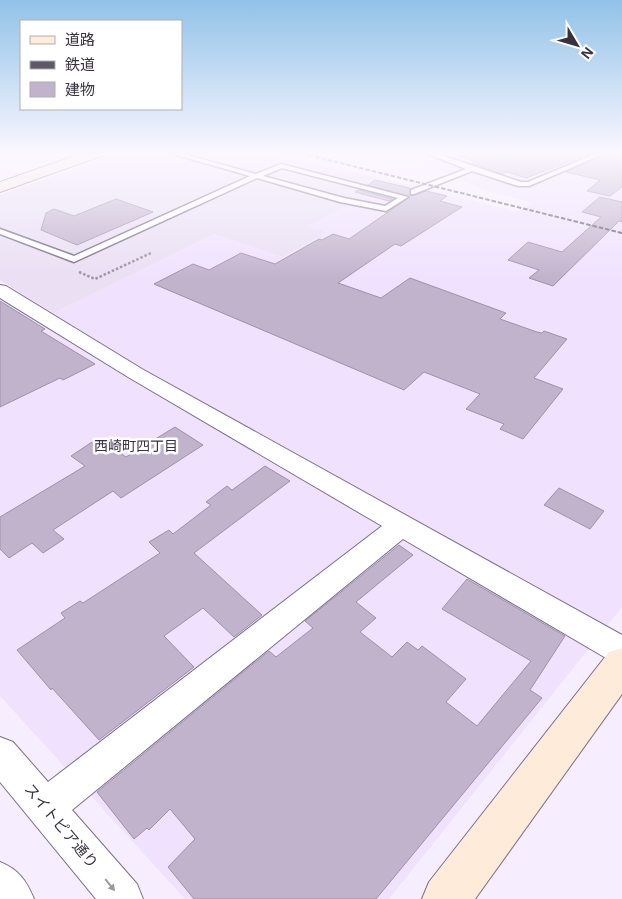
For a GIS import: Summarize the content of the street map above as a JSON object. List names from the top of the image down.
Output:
{
  "streets": {
    "street": ["スイトピア通り"]
  },
  "one_way": ["スイトピア通り"],
  "districts": ["西崎町四丁目"],
  "legend": ["道路", "鉄道", "建物"],
  "north": "bottom right"
}
